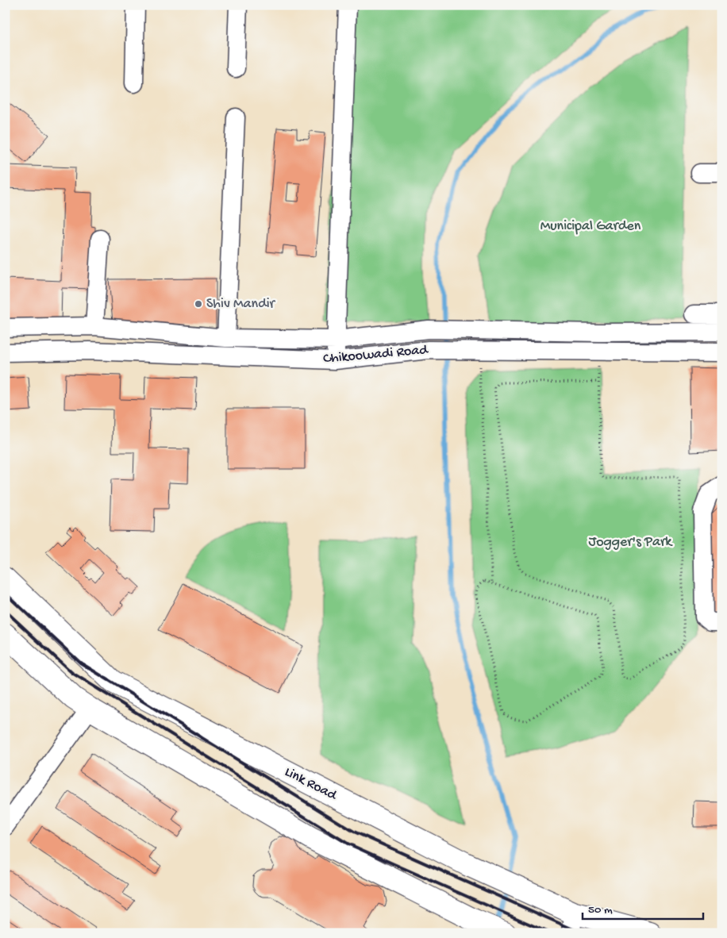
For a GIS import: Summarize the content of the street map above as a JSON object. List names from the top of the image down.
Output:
{
  "streets": {
    "main road": ["Link Road"],
    "street": ["Chikoowadi Road"]
  },
  "parks": ["Municipal Garden", "Jogger's Park"],
  "places": ["Shiv Mandir"],
  "scale_bar": "50 m"
}
